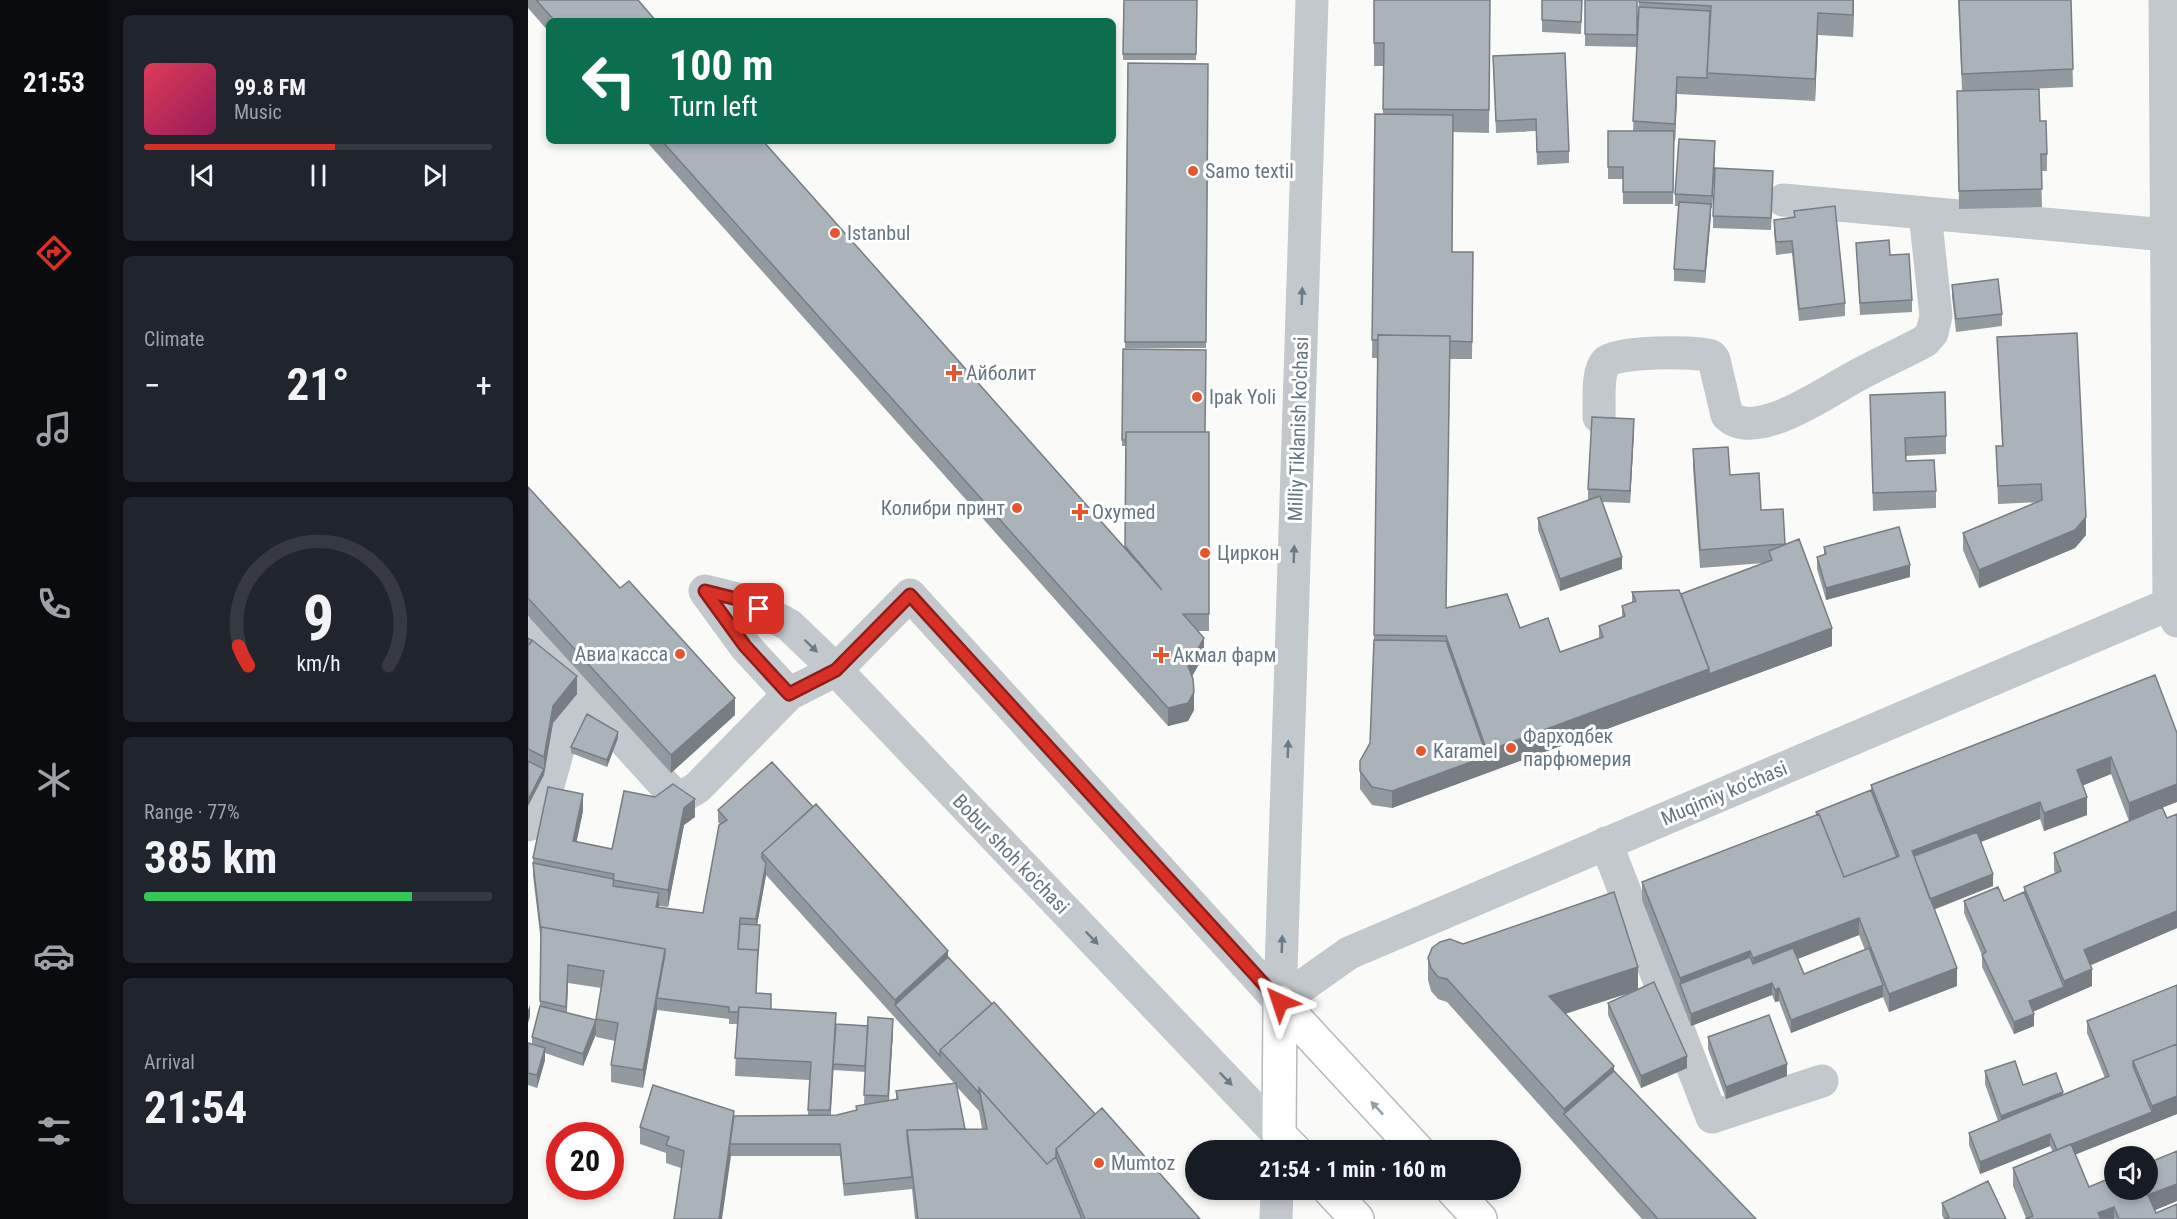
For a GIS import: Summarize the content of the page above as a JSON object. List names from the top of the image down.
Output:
{
  "streets": {
    "street": ["Milliy Tiklanish ko'chasi", "Muqimiy ko'chasi", "Bobur shoh ko'chasi"]
  },
  "crossings": [
    ["Milliy Tiklanish ko'chasi", "Muqimiy ko'chasi"]
  ],
  "one_way": ["Milliy Tiklanish ko'chasi"],
  "places": {
    "other": [
      "Samo textil",
      "Istanbul",
      "Ipak Yoli",
      "Колибри принт",
      "Циркон",
      "Авиа касса",
      "Фарходбек парфюмерия",
      "Karamel",
      "Mumtoz"
    ],
    "health": ["Айболит", "Oxymed", "Акмал фарм"]
  },
  "page": {
    "tabs": "21:53",
    "turn": ["100 m", "Turn left"],
    "song": ["99.8 FM", "Music"],
    "tile": [
      "Climate",
      ["Range · 77%", "385 km"],
      ["Arrival", "21:54"]
    ],
    "heat": ["−", "21°", "+"],
    "limit": "20",
    "trip": "21:54 · 1 min · 160 m",
    "gauge": ["9", "km/h"]
  }
}
